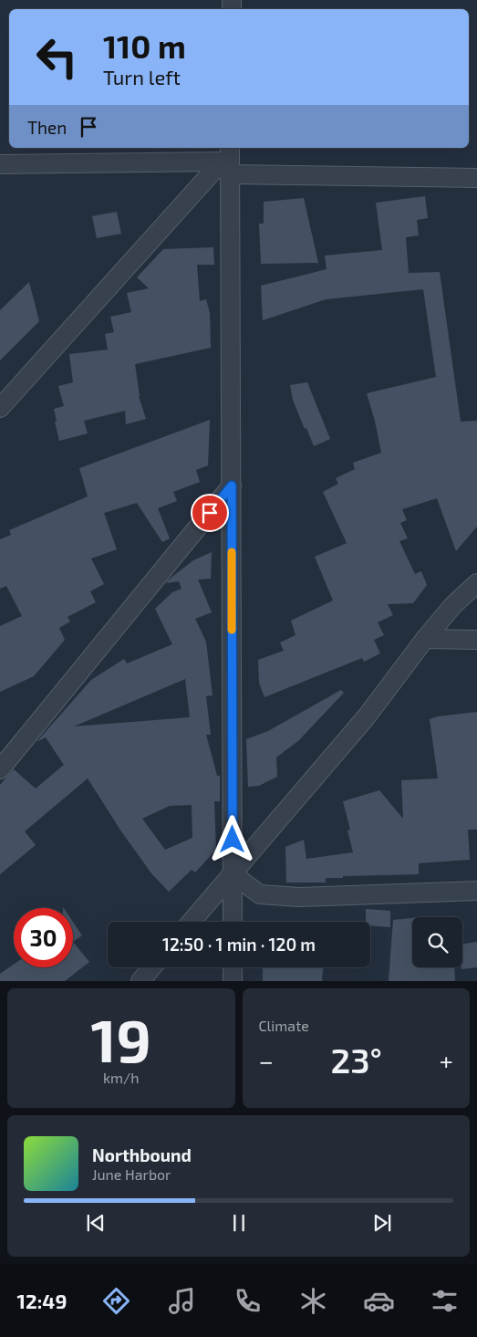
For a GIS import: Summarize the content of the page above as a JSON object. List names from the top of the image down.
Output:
{
  "page": {
    "turn": ["110 m", "Turn left"],
    "then": "Then",
    "limit": "30",
    "trip": "12:50 · 1 min · 120 m",
    "tile": [
      ["19", "km/h"],
      "Climate"
    ],
    "heat": ["−", "23°", "+"],
    "song": ["Northbound", "June Harbor"],
    "tabs": "12:49"
  }
}
